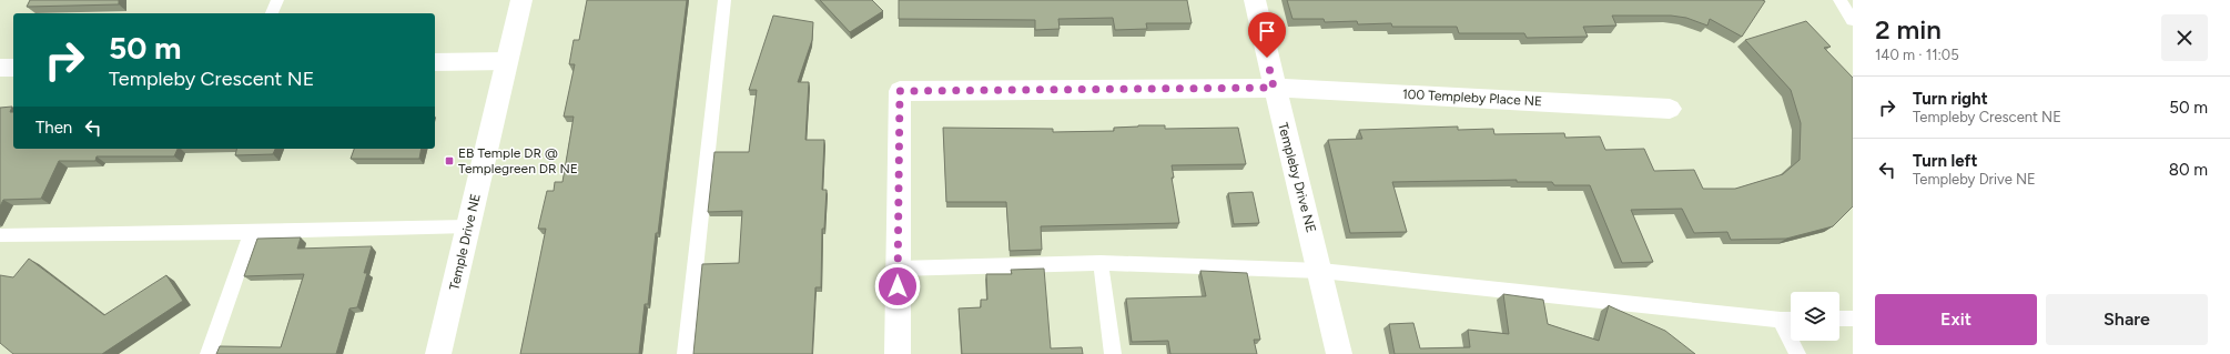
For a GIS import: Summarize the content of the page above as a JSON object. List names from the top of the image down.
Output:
{
  "streets": {
    "street": ["100 Templeby Place NE", "Templeby Drive NE", "Temple Drive NE"]
  },
  "crossings": [
    ["100 Templeby Place NE", "Templeby Drive NE"]
  ],
  "places": {
    "transit": ["EB Temple DR @ Templegreen DR NE"]
  },
  "page": {
    "heading": ["2 min", "140 m · 11:05"],
    "turn": ["50 m", "Templeby Crescent NE"],
    "list": [
      {
        "name": "Turn right",
        "note": "Templeby Crescent NE",
        "value": "50 m"
      },
      {
        "name": "Turn left",
        "note": "Templeby Drive NE",
        "value": "80 m"
      }
    ],
    "then": "Then",
    "buttons": ["Exit", "Share"]
  }
}
